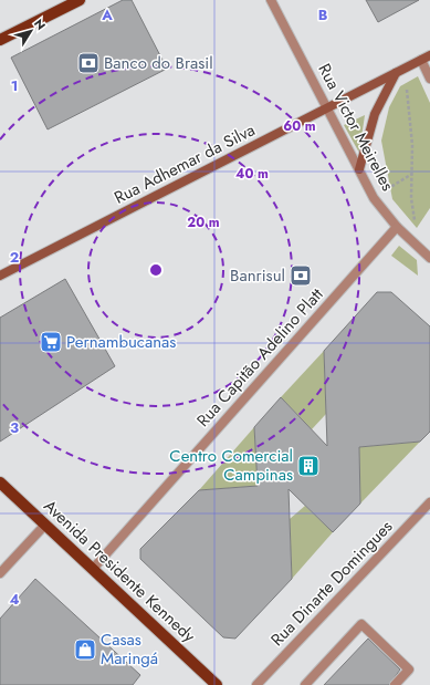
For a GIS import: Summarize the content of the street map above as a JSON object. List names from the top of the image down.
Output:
{
  "streets": {
    "main road": ["Avenida Presidente Kennedy"],
    "street": [
      "Rua Victor Meirelles",
      "Rua Adhemar da Silva",
      "Rua Capitão Adelino Platt",
      "Rua Dinarte Domingues"
    ]
  },
  "crossings": [
    ["Rua Victor Meirelles", "Rua Adhemar da Silva"],
    ["Rua Victor Meirelles", "Rua Capitão Adelino Platt"],
    ["Rua Capitão Adelino Platt", "Avenida Presidente Kennedy"]
  ],
  "places": {
    "bank": ["Banco do Brasil", "Banrisul"],
    "supermarket": ["Pernambucanas"],
    "building": ["Centro Comercial Campinas"],
    "shop": ["Casas Maringá"]
  },
  "north": "top right",
  "grid": {
    "columns": ["A", "B"],
    "rows": [
      "1",
      "2",
      "3",
      "4"
    ]
  },
  "rings": ["60 m", "40 m", "20 m"]
}
